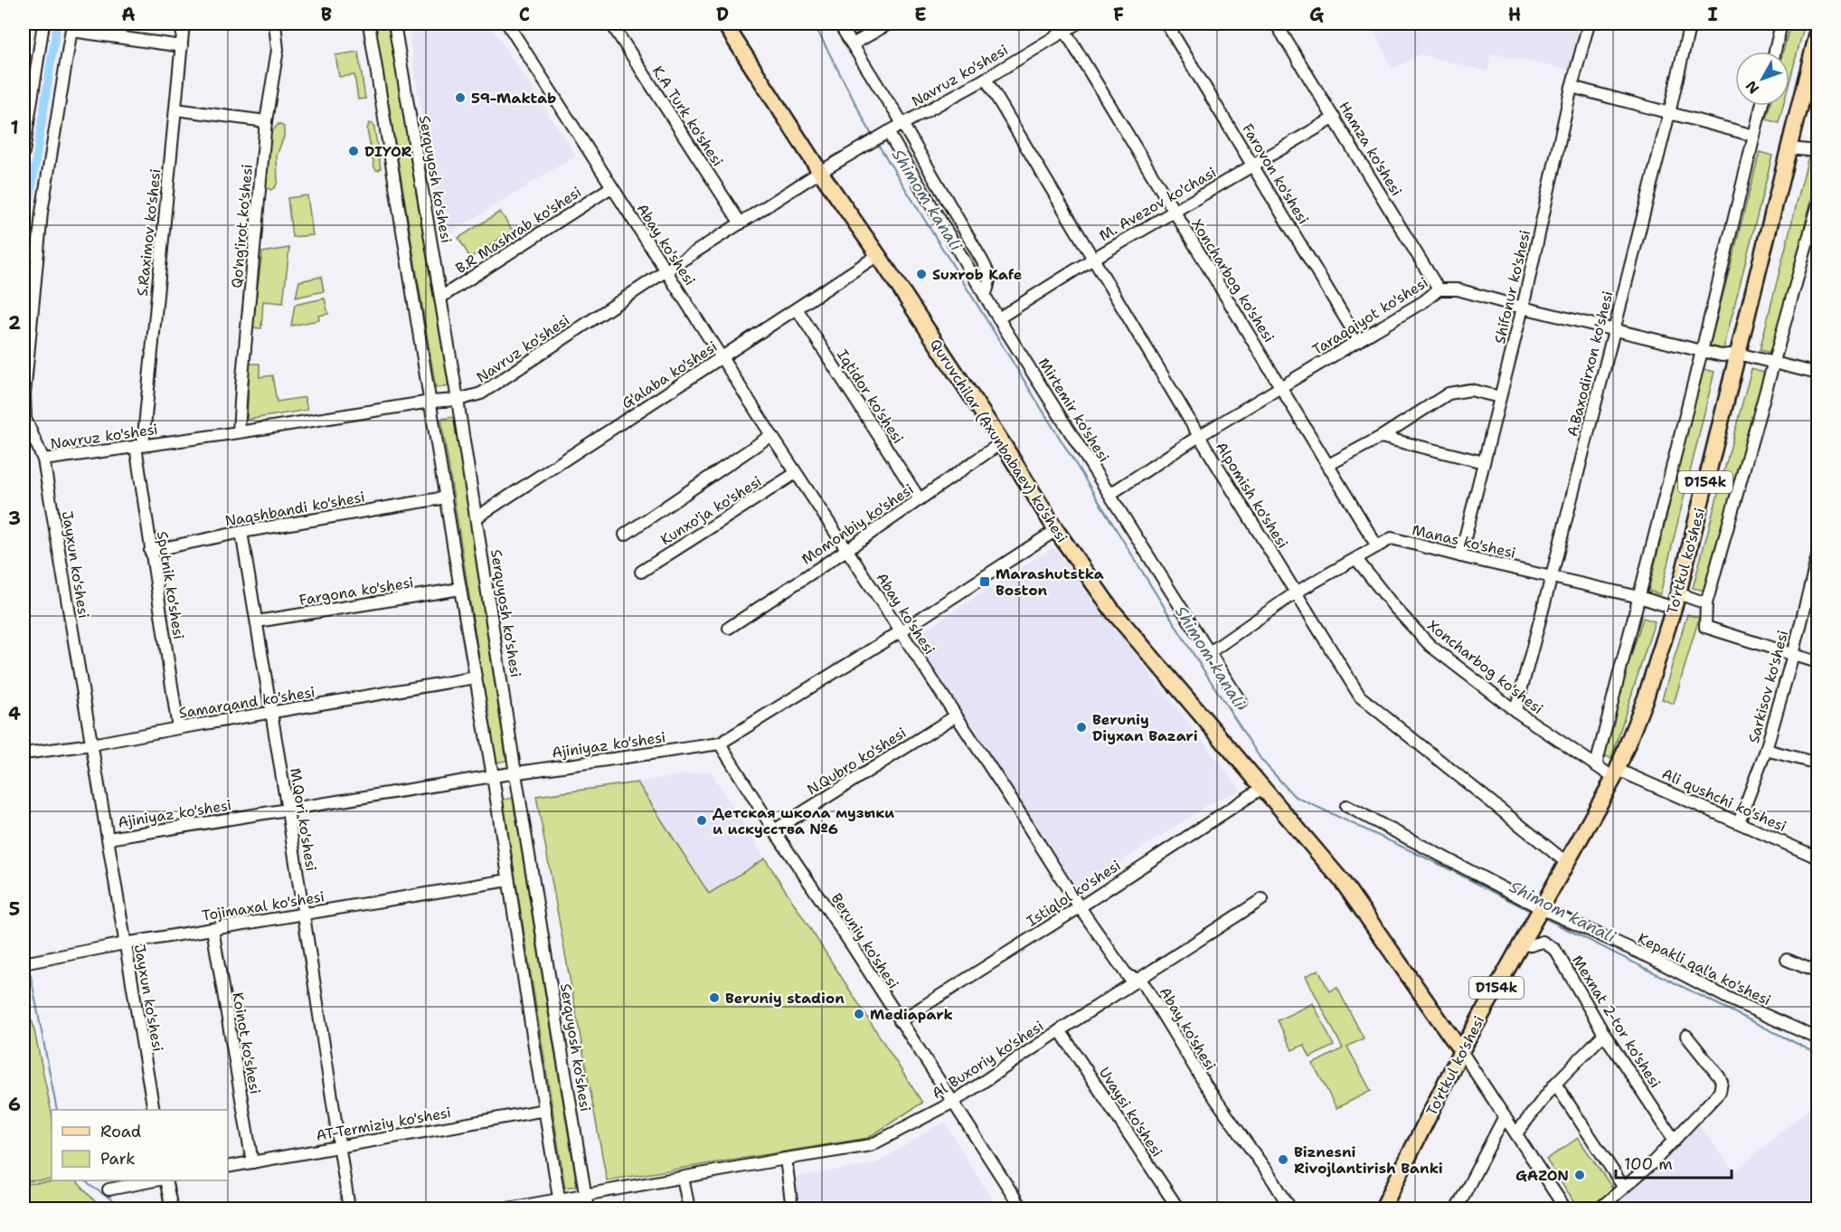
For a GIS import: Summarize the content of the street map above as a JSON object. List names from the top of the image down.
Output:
{
  "streets": {
    "main road": ["Quruvchilar (Axunbabaev) ko'shesi", "D154k", "To'rtkul ko'shesi"],
    "street": [
      "Navruz ko'shesi",
      "K.A Turk ko'shesi",
      "Hamza ko'shesi",
      "Farovon ko'shesi",
      "Serquyosh ko'shesi",
      "M. Avezov ko'chasi",
      "Qo'ng'irot ko'shesi",
      "B.R Mashrab ko'shesi",
      "S.Raximov ko'shesi",
      "Abay ko'shesi",
      "Xoncharbog ko'shesi",
      "Shifonur ko'shesi",
      "Taraqqiyot ko'shesi",
      "A.Baxodirxon ko'shesi",
      "G'alaba ko'shesi",
      "Iqtidor ko'shesi",
      "Mirtemir ko'shesi",
      "Alpomish ko'shesi",
      "Naqshbandi ko'shesi",
      "Kunxo'ja ko'shesi",
      "Momonbiy ko'shesi",
      "Manas ko'shesi",
      "Jayxun ko'shesi",
      "Sputnik ko'shesi",
      "Fargona ko'shesi",
      "Sarkisov ko'shesi",
      "Samarqand ko'shesi",
      "Ajiniyaz ko'shesi",
      "N.Qubro ko'shesi",
      "Ali qushchi ko'shesi",
      "M.Qori ko'shesi",
      "Istiqlol ko'shesi",
      "Tojimaxal ko'shesi",
      "Beruniy ko'shesi",
      "Kepakli qal'a ko'shesi",
      "Mexnat 2-tor ko'shesi",
      "Koinot ko'shesi",
      "Al Buxoriy ko'shesi",
      "Uvaysi ko'shesi",
      "AT-Termiziy ko'shesi"
    ]
  },
  "crossings": [
    ["Navruz ko'shesi", "K.A Turk ko'shesi"],
    ["Navruz ko'shesi", "Serquyosh ko'shesi"],
    ["Navruz ko'shesi", "Qo'ng'irot ko'shesi"],
    ["Navruz ko'shesi", "S.Raximov ko'shesi"],
    ["Navruz ko'shesi", "Abay ko'shesi"],
    ["Navruz ko'shesi", "Xoncharbog ko'shesi"],
    ["Navruz ko'shesi", "Mirtemir ko'shesi"],
    ["Navruz ko'shesi", "Quruvchilar (Axunbabaev) ko'shesi"],
    ["Navruz ko'shesi", "Alpomish ko'shesi"],
    ["Navruz ko'shesi", "Jayxun ko'shesi"],
    ["Navruz ko'shesi", "Sputnik ko'shesi"],
    ["Hamza ko'shesi", "M. Avezov ko'chasi"],
    ["Hamza ko'shesi", "Taraqqiyot ko'shesi"],
    ["Farovon ko'shesi", "M. Avezov ko'chasi"],
    ["Farovon ko'shesi", "Taraqqiyot ko'shesi"],
    ["Serquyosh ko'shesi", "B.R Mashrab ko'shesi"],
    ["Serquyosh ko'shesi", "G'alaba ko'shesi"],
    ["Serquyosh ko'shesi", "Ajiniyaz ko'shesi"],
    ["Serquyosh ko'shesi", "Al Buxoriy ko'shesi"],
    ["M. Avezov ko'chasi", "Xoncharbog ko'shesi"],
    ["M. Avezov ko'chasi", "Mirtemir ko'shesi"],
    ["M. Avezov ko'chasi", "Alpomish ko'shesi"],
    ["B.R Mashrab ko'shesi", "Abay ko'shesi"],
    ["S.Raximov ko'shesi", "Sputnik ko'shesi"],
    ["Abay ko'shesi", "G'alaba ko'shesi"],
    ["Abay ko'shesi", "Kunxo'ja ko'shesi"],
    ["Abay ko'shesi", "Momonbiy ko'shesi"],
    ["Abay ko'shesi", "Ajiniyaz ko'shesi"],
    ["Abay ko'shesi", "N.Qubro ko'shesi"],
    ["Abay ko'shesi", "Istiqlol ko'shesi"],
    ["Abay ko'shesi", "Al Buxoriy ko'shesi"],
    ["Xoncharbog ko'shesi", "Taraqqiyot ko'shesi"],
    ["Xoncharbog ko'shesi", "A.Baxodirxon ko'shesi"],
    ["Xoncharbog ko'shesi", "Manas ko'shesi"],
    ["Xoncharbog ko'shesi", "To'rtkul ko'shesi"],
    ["Xoncharbog ko'shesi", "Ali qushchi ko'shesi"],
    ["Shifonur ko'shesi", "Taraqqiyot ko'shesi"],
    ["Shifonur ko'shesi", "Manas ko'shesi"],
    ["Taraqqiyot ko'shesi", "A.Baxodirxon ko'shesi"],
    ["Taraqqiyot ko'shesi", "Mirtemir ko'shesi"],
    ["Taraqqiyot ko'shesi", "Alpomish ko'shesi"],
    ["Taraqqiyot ko'shesi", "To'rtkul ko'shesi"],
    ["A.Baxodirxon ko'shesi", "Manas ko'shesi"],
    ["G'alaba ko'shesi", "Iqtidor ko'shesi"],
    ["G'alaba ko'shesi", "Quruvchilar (Axunbabaev) ko'shesi"],
    ["Iqtidor ko'shesi", "Momonbiy ko'shesi"],
    ["Mirtemir ko'shesi", "Manas ko'shesi"],
    ["Quruvchilar (Axunbabaev) ko'shesi", "Momonbiy ko'shesi"],
    ["Quruvchilar (Axunbabaev) ko'shesi", "To'rtkul ko'shesi"],
    ["Quruvchilar (Axunbabaev) ko'shesi", "Ajiniyaz ko'shesi"],
    ["Quruvchilar (Axunbabaev) ko'shesi", "Istiqlol ko'shesi"],
    ["Alpomish ko'shesi", "Manas ko'shesi"],
    ["Alpomish ko'shesi", "To'rtkul ko'shesi"],
    ["Naqshbandi ko'shesi", "Sputnik ko'shesi"],
    ["Naqshbandi ko'shesi", "M.Qori ko'shesi"],
    ["Manas ko'shesi", "To'rtkul ko'shesi"],
    ["To'rtkul ko'shesi", "Ali qushchi ko'shesi"],
    ["To'rtkul ko'shesi", "Kepakli qal'a ko'shesi"],
    ["To'rtkul ko'shesi", "Mexnat 2-tor ko'shesi"],
    ["Jayxun ko'shesi", "Samarqand ko'shesi"],
    ["Jayxun ko'shesi", "Ajiniyaz ko'shesi"],
    ["Jayxun ko'shesi", "Tojimaxal ko'shesi"],
    ["Sputnik ko'shesi", "Samarqand ko'shesi"],
    ["Fargona ko'shesi", "M.Qori ko'shesi"],
    ["Sarkisov ko'shesi", "Ali qushchi ko'shesi"],
    ["Samarqand ko'shesi", "M.Qori ko'shesi"],
    ["Ajiniyaz ko'shesi", "M.Qori ko'shesi"],
    ["Ajiniyaz ko'shesi", "Beruniy ko'shesi"],
    ["N.Qubro ko'shesi", "Beruniy ko'shesi"],
    ["M.Qori ko'shesi", "Tojimaxal ko'shesi"],
    ["M.Qori ko'shesi", "AT-Termiziy ko'shesi"],
    ["Istiqlol ko'shesi", "Beruniy ko'shesi"],
    ["Tojimaxal ko'shesi", "Koinot ko'shesi"],
    ["Beruniy ko'shesi", "Al Buxoriy ko'shesi"],
    ["Koinot ko'shesi", "AT-Termiziy ko'shesi"],
    ["Al Buxoriy ko'shesi", "Uvaysi ko'shesi"]
  ],
  "water": ["Shimom kanali"],
  "places": {
    "other": [
      "59-Maktab",
      "DIYOR",
      "Suxrob Kafe",
      "Beruniy Diyxan Bazari",
      "Детская школа музыки и искусства №6",
      "Beruniy stadion",
      "Mediapark",
      "Biznesni Rivojlantirish Banki",
      "GAZON"
    ],
    "transit": ["Marashutstka Boston"]
  },
  "legend": ["Road", "Park"],
  "scale_bar": "100 m",
  "north": "bottom left",
  "grid": {
    "columns": [
      "A",
      "B",
      "C",
      "D",
      "E",
      "F",
      "G",
      "H",
      "I"
    ],
    "rows": [
      "1",
      "2",
      "3",
      "4",
      "5",
      "6"
    ]
  }
}
